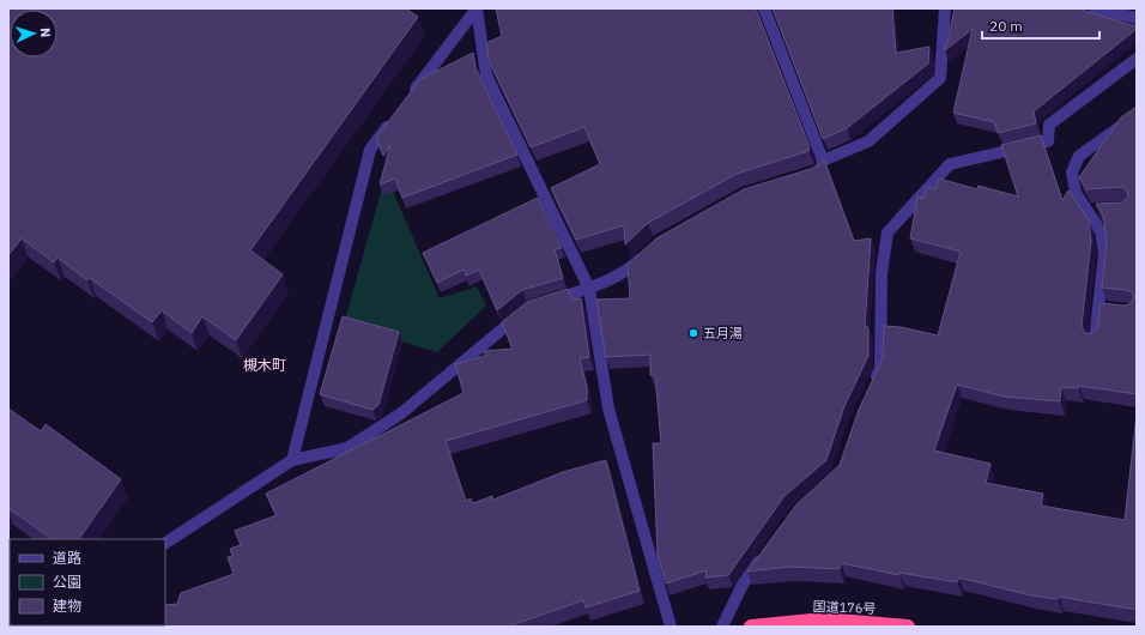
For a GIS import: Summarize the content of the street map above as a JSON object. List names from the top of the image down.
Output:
{
  "streets": {
    "highway": ["国道176号"]
  },
  "districts": ["槻木町"],
  "places": ["五月湯"],
  "legend": ["道路", "公園", "建物"],
  "scale_bar": "20 m",
  "north": "right"
}
